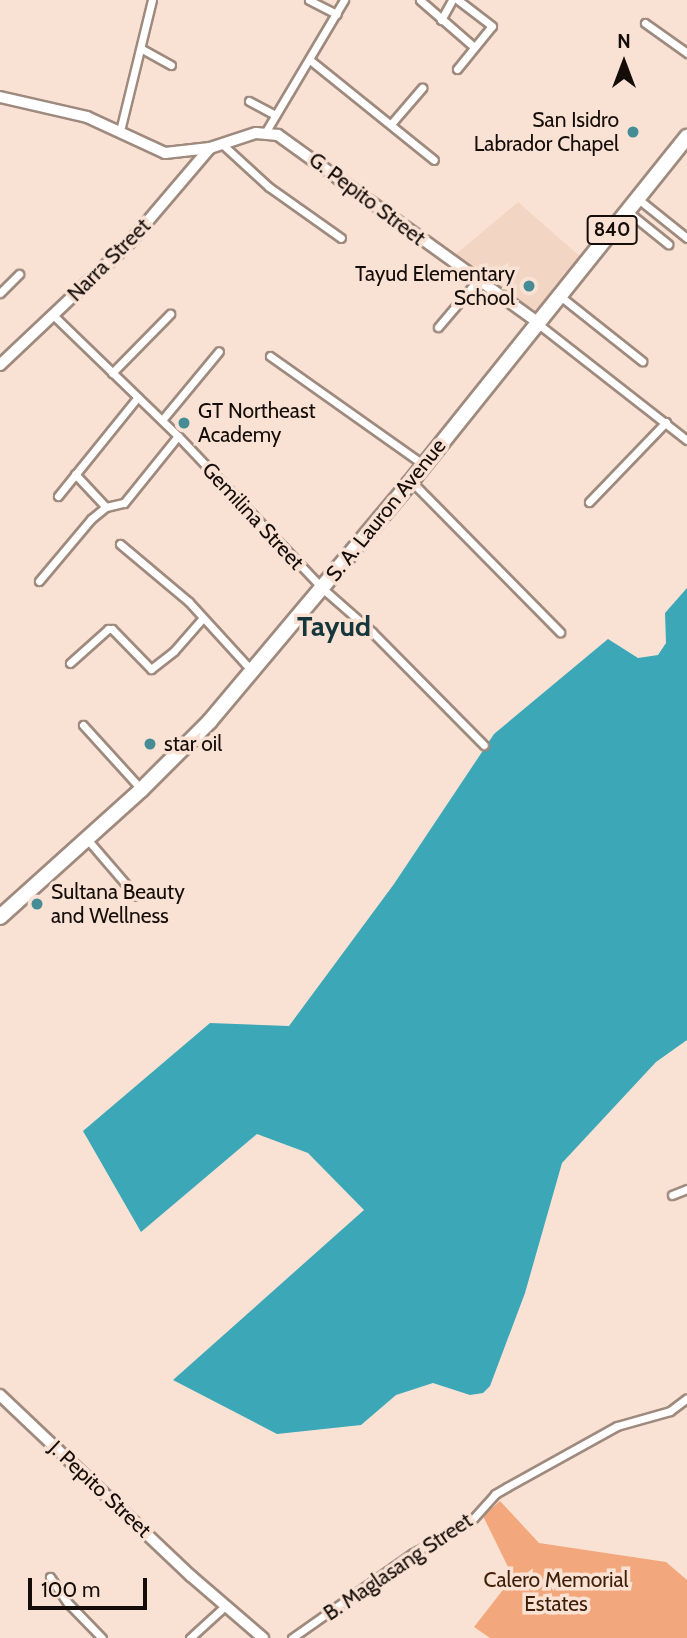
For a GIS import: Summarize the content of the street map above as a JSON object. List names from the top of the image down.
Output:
{
  "streets": {
    "highway": ["840", "S. A. Lauron Avenue"],
    "street": [
      "G. Pepito Street",
      "Narra Street",
      "Gemilina Street",
      "J. Pepito Street",
      "B. Maglasang Street"
    ]
  },
  "crossings": [
    ["G. Pepito Street", "S. A. Lauron Avenue"],
    ["Narra Street", "Gemilina Street"],
    ["S. A. Lauron Avenue", "Gemilina Street"]
  ],
  "districts": ["Tayud"],
  "parks": ["Calero Memorial Estates"],
  "places": [
    "San Isidro Labrador Chapel",
    "Tayud Elementary School",
    "GT Northeast Academy",
    "star oil",
    "Sultana Beauty and Wellness"
  ],
  "scale_bar": "100 m",
  "north": "top"
}
